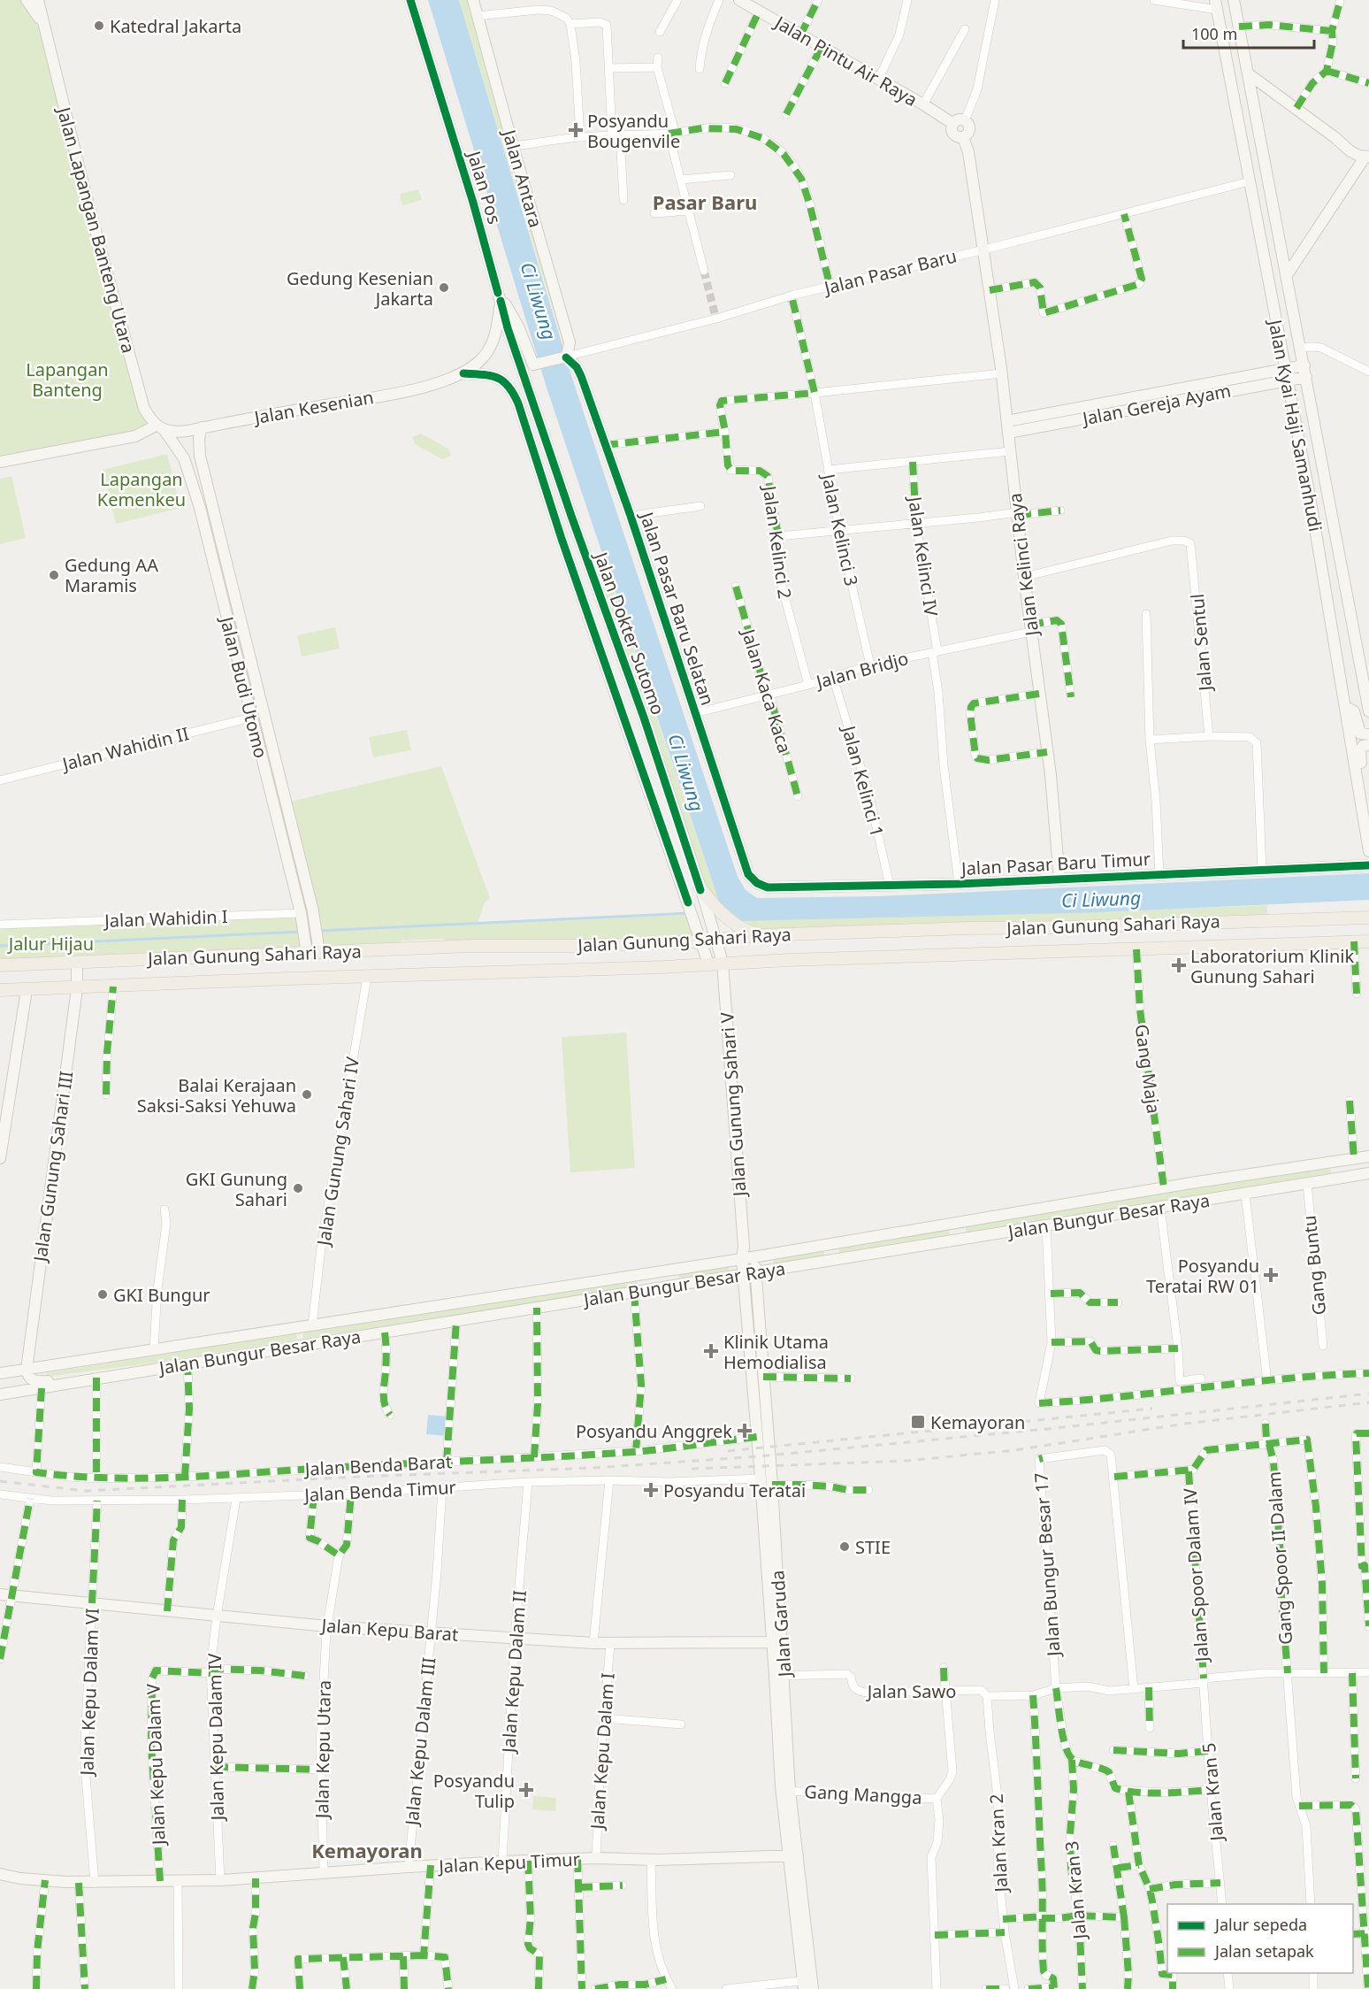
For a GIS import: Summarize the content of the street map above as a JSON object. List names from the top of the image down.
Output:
{
  "streets": {
    "main road": [
      "Jalan Pintu Air Raya",
      "Jalan Antara",
      "Jalan Pos",
      "Jalan Lapangan Banteng Utara",
      "Jalan Pasar Baru",
      "Jalan Gereja Ayam",
      "Jalan Kesenian",
      "Jalan Kyai Haji Samanhudi",
      "Jalan Kelinci Raya",
      "Jalan Pasar Baru Selatan",
      "Jalan Dokter Sutomo",
      "Jalan Budi Utomo",
      "Jalan Pasar Baru Timur",
      "Jalan Gunung Sahari Raya",
      "Jalan Gunung Sahari V",
      "Jalan Gunung Sahari III",
      "Jalan Bungur Besar Raya",
      "Jalan Garuda",
      "Jalan Kepu Barat",
      "Jalan Kepu Timur"
    ],
    "street": [
      "Jalan Kelinci 3",
      "Jalan Kelinci 2",
      "Jalan Kelinci IV",
      "Jalan Sentul",
      "Jalan Bridjo",
      "Jalan Kaca Kaca",
      "Jalan Wahidin II",
      "Jalan Kelinci 1",
      "Jalan Wahidin I",
      "Gang Maja",
      "Jalan Gunung Sahari IV",
      "Gang Buntu",
      "Jalan Benda Barat",
      "Jalan Benda Timur",
      "Gang Spoor II Dalam",
      "Jalan Bungur Besar 17",
      "Jalan Spoor Dalam IV",
      "Jalan Kepu Dalam II",
      "Jalan Sawo",
      "Jalan Kepu Dalam VI",
      "Jalan Kepu Dalam IV",
      "Jalan Kepu Dalam III",
      "Jalan Kepu Utara",
      "Jalan Kepu Dalam I",
      "Jalan Kepu Dalam V",
      "Jalan Kran 5",
      "Gang Mangga",
      "Jalan Kran 2",
      "Jalan Kran 3"
    ]
  },
  "crossings": [
    ["Jalan Pintu Air Raya", "Jalan Kelinci Raya"],
    ["Jalan Antara", "Jalan Pasar Baru"],
    ["Jalan Antara", "Jalan Pasar Baru Selatan"],
    ["Jalan Pos", "Jalan Pasar Baru"],
    ["Jalan Pos", "Jalan Dokter Sutomo"],
    ["Jalan Lapangan Banteng Utara", "Jalan Kesenian"],
    ["Jalan Lapangan Banteng Utara", "Jalan Budi Utomo"],
    ["Jalan Pasar Baru", "Jalan Kyai Haji Samanhudi"],
    ["Jalan Pasar Baru", "Jalan Kelinci 3"],
    ["Jalan Pasar Baru", "Jalan Kelinci Raya"],
    ["Jalan Pasar Baru", "Jalan Pasar Baru Selatan"],
    ["Jalan Gereja Ayam", "Jalan Kyai Haji Samanhudi"],
    ["Jalan Gereja Ayam", "Jalan Kelinci Raya"],
    ["Jalan Kesenian", "Jalan Dokter Sutomo"],
    ["Jalan Kesenian", "Jalan Budi Utomo"],
    ["Jalan Kelinci 3", "Jalan Bridjo"],
    ["Jalan Kelinci 2", "Jalan Bridjo"],
    ["Jalan Kelinci IV", "Jalan Bridjo"],
    ["Jalan Kelinci IV", "Jalan Pasar Baru Timur"],
    ["Jalan Kelinci Raya", "Jalan Sentul"],
    ["Jalan Kelinci Raya", "Jalan Bridjo"],
    ["Jalan Kelinci Raya", "Jalan Pasar Baru Timur"],
    ["Jalan Pasar Baru Selatan", "Jalan Bridjo"],
    ["Jalan Pasar Baru Selatan", "Jalan Pasar Baru Timur"],
    ["Jalan Dokter Sutomo", "Jalan Gunung Sahari Raya"],
    ["Jalan Dokter Sutomo", "Jalan Gunung Sahari V"],
    ["Jalan Bridjo", "Jalan Kaca Kaca"],
    ["Jalan Bridjo", "Jalan Kelinci 1"],
    ["Jalan Budi Utomo", "Jalan Wahidin II"],
    ["Jalan Budi Utomo", "Jalan Wahidin I"],
    ["Jalan Budi Utomo", "Jalan Gunung Sahari Raya"],
    ["Jalan Kelinci 1", "Jalan Pasar Baru Timur"],
    ["Jalan Gunung Sahari Raya", "Gang Maja"],
    ["Jalan Gunung Sahari Raya", "Jalan Gunung Sahari V"],
    ["Jalan Gunung Sahari Raya", "Jalan Gunung Sahari IV"],
    ["Jalan Gunung Sahari Raya", "Jalan Gunung Sahari III"],
    ["Gang Maja", "Jalan Bungur Besar Raya"],
    ["Jalan Gunung Sahari V", "Jalan Bungur Besar Raya"],
    ["Jalan Gunung Sahari V", "Jalan Garuda"],
    ["Jalan Gunung Sahari IV", "Jalan Bungur Besar Raya"],
    ["Jalan Gunung Sahari III", "Jalan Bungur Besar Raya"],
    ["Jalan Bungur Besar Raya", "Gang Buntu"],
    ["Jalan Bungur Besar Raya", "Jalan Garuda"],
    ["Jalan Benda Barat", "Jalan Garuda"],
    ["Jalan Benda Timur", "Jalan Garuda"],
    ["Jalan Benda Timur", "Jalan Kepu Dalam II"],
    ["Jalan Benda Timur", "Jalan Kepu Dalam VI"],
    ["Jalan Benda Timur", "Jalan Kepu Dalam IV"],
    ["Jalan Benda Timur", "Jalan Kepu Dalam III"],
    ["Jalan Benda Timur", "Jalan Kepu Utara"],
    ["Gang Spoor II Dalam", "Jalan Sawo"],
    ["Jalan Bungur Besar 17", "Jalan Sawo"],
    ["Jalan Bungur Besar 17", "Jalan Kran 3"],
    ["Jalan Spoor Dalam IV", "Jalan Sawo"],
    ["Jalan Spoor Dalam IV", "Jalan Kran 5"],
    ["Jalan Garuda", "Jalan Kepu Barat"],
    ["Jalan Garuda", "Jalan Sawo"],
    ["Jalan Garuda", "Gang Mangga"],
    ["Jalan Garuda", "Jalan Kepu Timur"],
    ["Jalan Kepu Barat", "Jalan Kepu Dalam II"],
    ["Jalan Kepu Barat", "Jalan Kepu Dalam VI"],
    ["Jalan Kepu Barat", "Jalan Kepu Dalam IV"],
    ["Jalan Kepu Barat", "Jalan Kepu Dalam III"],
    ["Jalan Kepu Barat", "Jalan Kepu Utara"],
    ["Jalan Kepu Barat", "Jalan Kepu Dalam I"],
    ["Jalan Kepu Dalam II", "Jalan Kepu Timur"],
    ["Jalan Sawo", "Jalan Kran 5"],
    ["Jalan Sawo", "Gang Mangga"],
    ["Jalan Sawo", "Jalan Kran 2"],
    ["Jalan Kepu Dalam VI", "Jalan Kepu Timur"],
    ["Jalan Kepu Dalam IV", "Jalan Kepu Dalam V"],
    ["Jalan Kepu Dalam IV", "Jalan Kepu Timur"],
    ["Jalan Kepu Dalam III", "Jalan Kepu Timur"],
    ["Jalan Kepu Utara", "Jalan Kepu Timur"],
    ["Jalan Kepu Dalam I", "Jalan Kepu Timur"],
    ["Jalan Kepu Dalam V", "Jalan Kepu Timur"]
  ],
  "districts": ["Pasar Baru", "Kemayoran"],
  "water": ["Ci Liwung"],
  "parks": ["Lapangan Banteng", "Lapangan Kemenkeu", "Jalur Hijau"],
  "places": {
    "other": [
      "Katedral Jakarta",
      "Gedung Kesenian Jakarta",
      "Gedung AA Maramis",
      "Balai Kerajaan Saksi-Saksi Yehuwa",
      "GKI Gunung Sahari",
      "GKI Bungur",
      "STIE"
    ],
    "health": [
      "Posyandu Bougenvile",
      "Laboratorium Klinik Gunung Sahari",
      "Posyandu Teratai RW 01",
      "Klinik Utama Hemodialisa",
      "Posyandu Anggrek",
      "Posyandu Teratai",
      "Posyandu Tulip"
    ],
    "transit": ["Kemayoran"]
  },
  "legend": ["Jalur sepeda", "Jalan setapak"],
  "scale_bar": "100 m"
}
